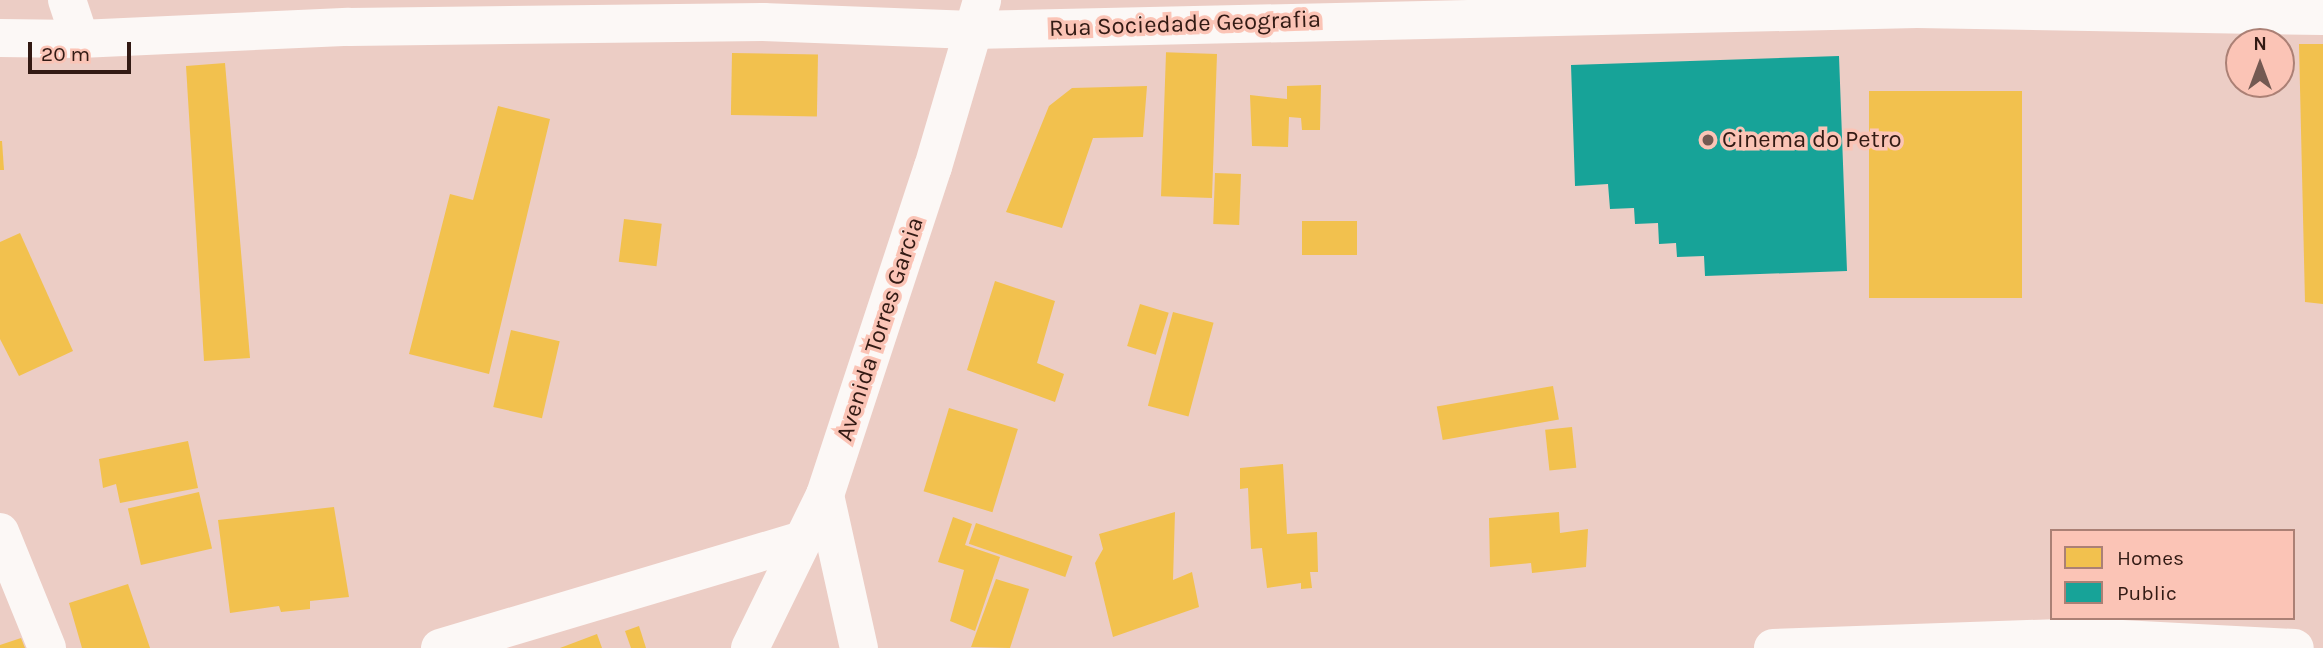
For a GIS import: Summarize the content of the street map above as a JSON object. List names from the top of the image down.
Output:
{
  "streets": {
    "street": ["Rua Sociedade Geografia", "Avenida Torres Garcia"]
  },
  "crossings": [
    ["Rua Sociedade Geografia", "Avenida Torres Garcia"]
  ],
  "places": ["Cinema do Petro"],
  "legend": ["Homes", "Public"],
  "scale_bar": "20 m",
  "north": "top"
}
